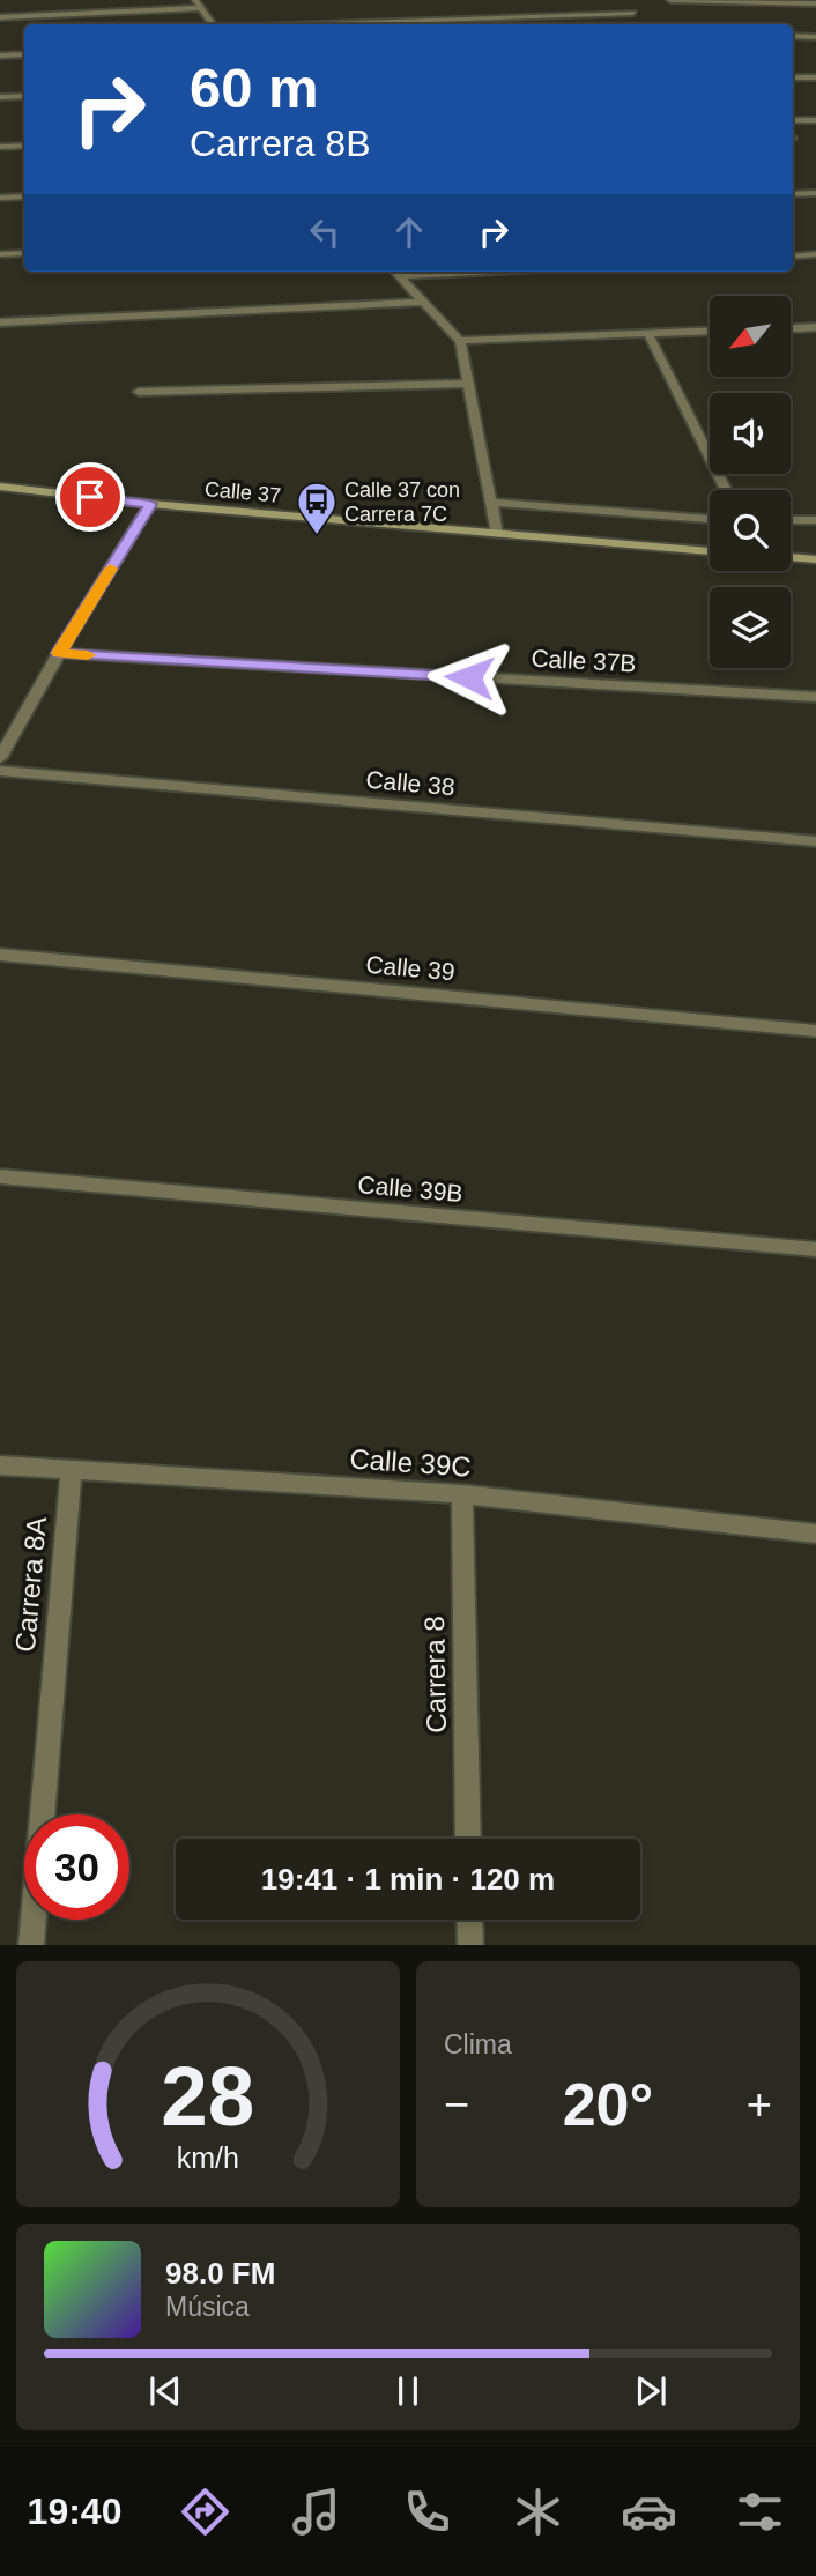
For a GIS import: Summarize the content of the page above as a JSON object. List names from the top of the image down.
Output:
{
  "streets": {
    "main road": ["Calle 37"],
    "street": [
      "Calle 37B",
      "Calle 38",
      "Calle 39",
      "Calle 39B",
      "Calle 39C",
      "Carrera 8A",
      "Carrera 8"
    ]
  },
  "crossings": [
    ["Calle 39C", "Carrera 8A"],
    ["Calle 39C", "Carrera 8"]
  ],
  "places": {
    "bus stop": ["Calle 37 con Carrera 7C"]
  },
  "north": "bottom left",
  "page": {
    "turn": ["60 m", "Carrera 8B"],
    "limit": "30",
    "trip": "19:41 · 1 min · 120 m",
    "tile": "Clima",
    "heat": ["−", "20°", "+"],
    "song": ["98.0 FM", "Música"],
    "tabs": "19:40",
    "gauge": ["28", "km/h"]
  }
}
